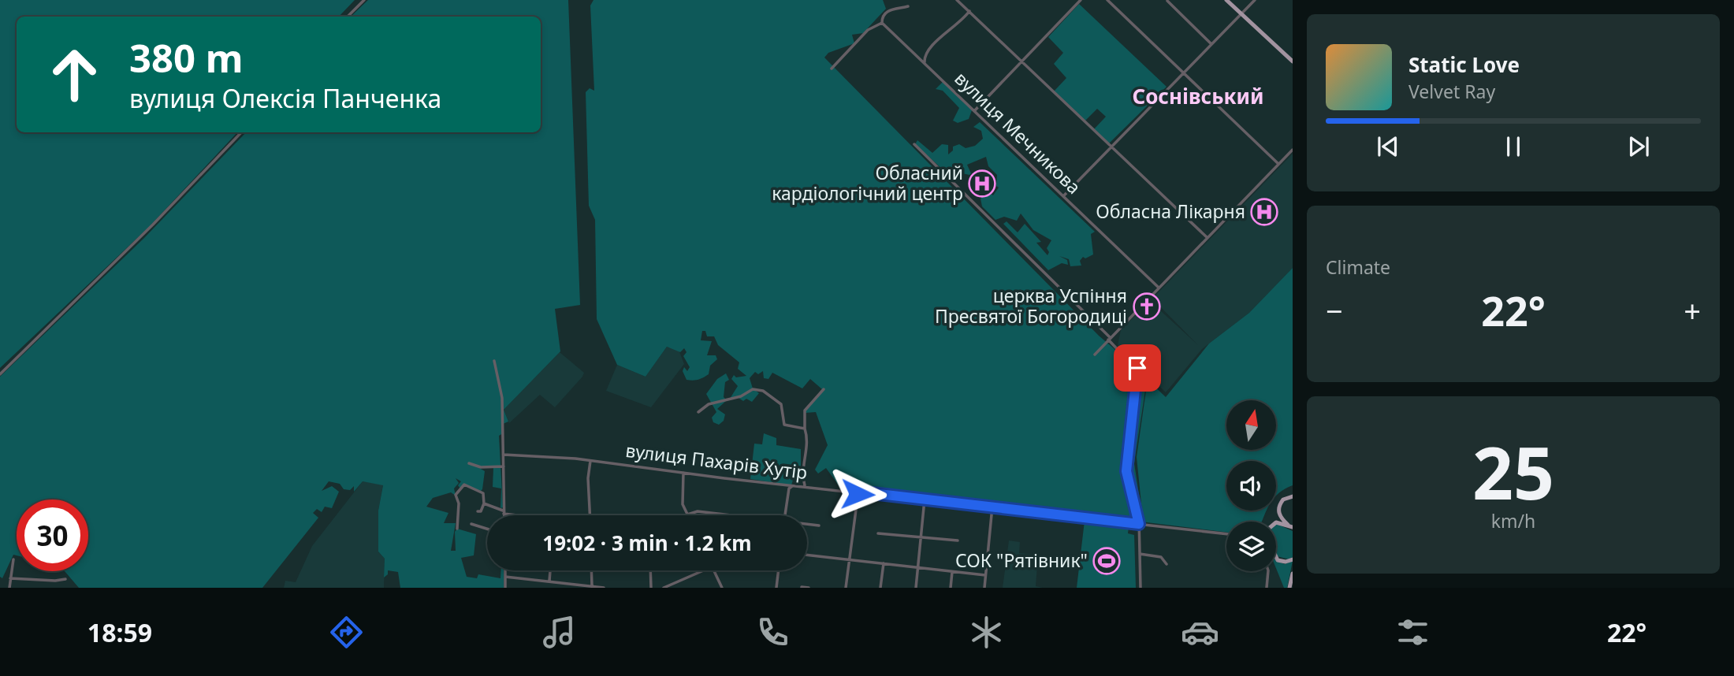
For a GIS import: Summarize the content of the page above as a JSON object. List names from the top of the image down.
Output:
{
  "streets": {
    "street": ["вулиця Мечникова", "вулиця Пахарів Хутір"]
  },
  "districts": ["Соснівський"],
  "places": {
    "hospital": ["Обласний кардіологічний центр", "Обласна Лікарня"],
    "church": ["церква Успіння Пресвятої Богородиці"],
    "sports": ["СОК \"Рятівник\""]
  },
  "north": "top",
  "page": {
    "turn": ["380 m", "вулиця Олексія Панченка"],
    "song": ["Static Love", "Velvet Ray"],
    "tile": [
      "Climate",
      ["25", "km/h"]
    ],
    "heat": ["−", "22°", "+"],
    "limit": "30",
    "trip": "19:02 · 3 min · 1.2 km",
    "tabs": ["18:59", "22°"]
  }
}
